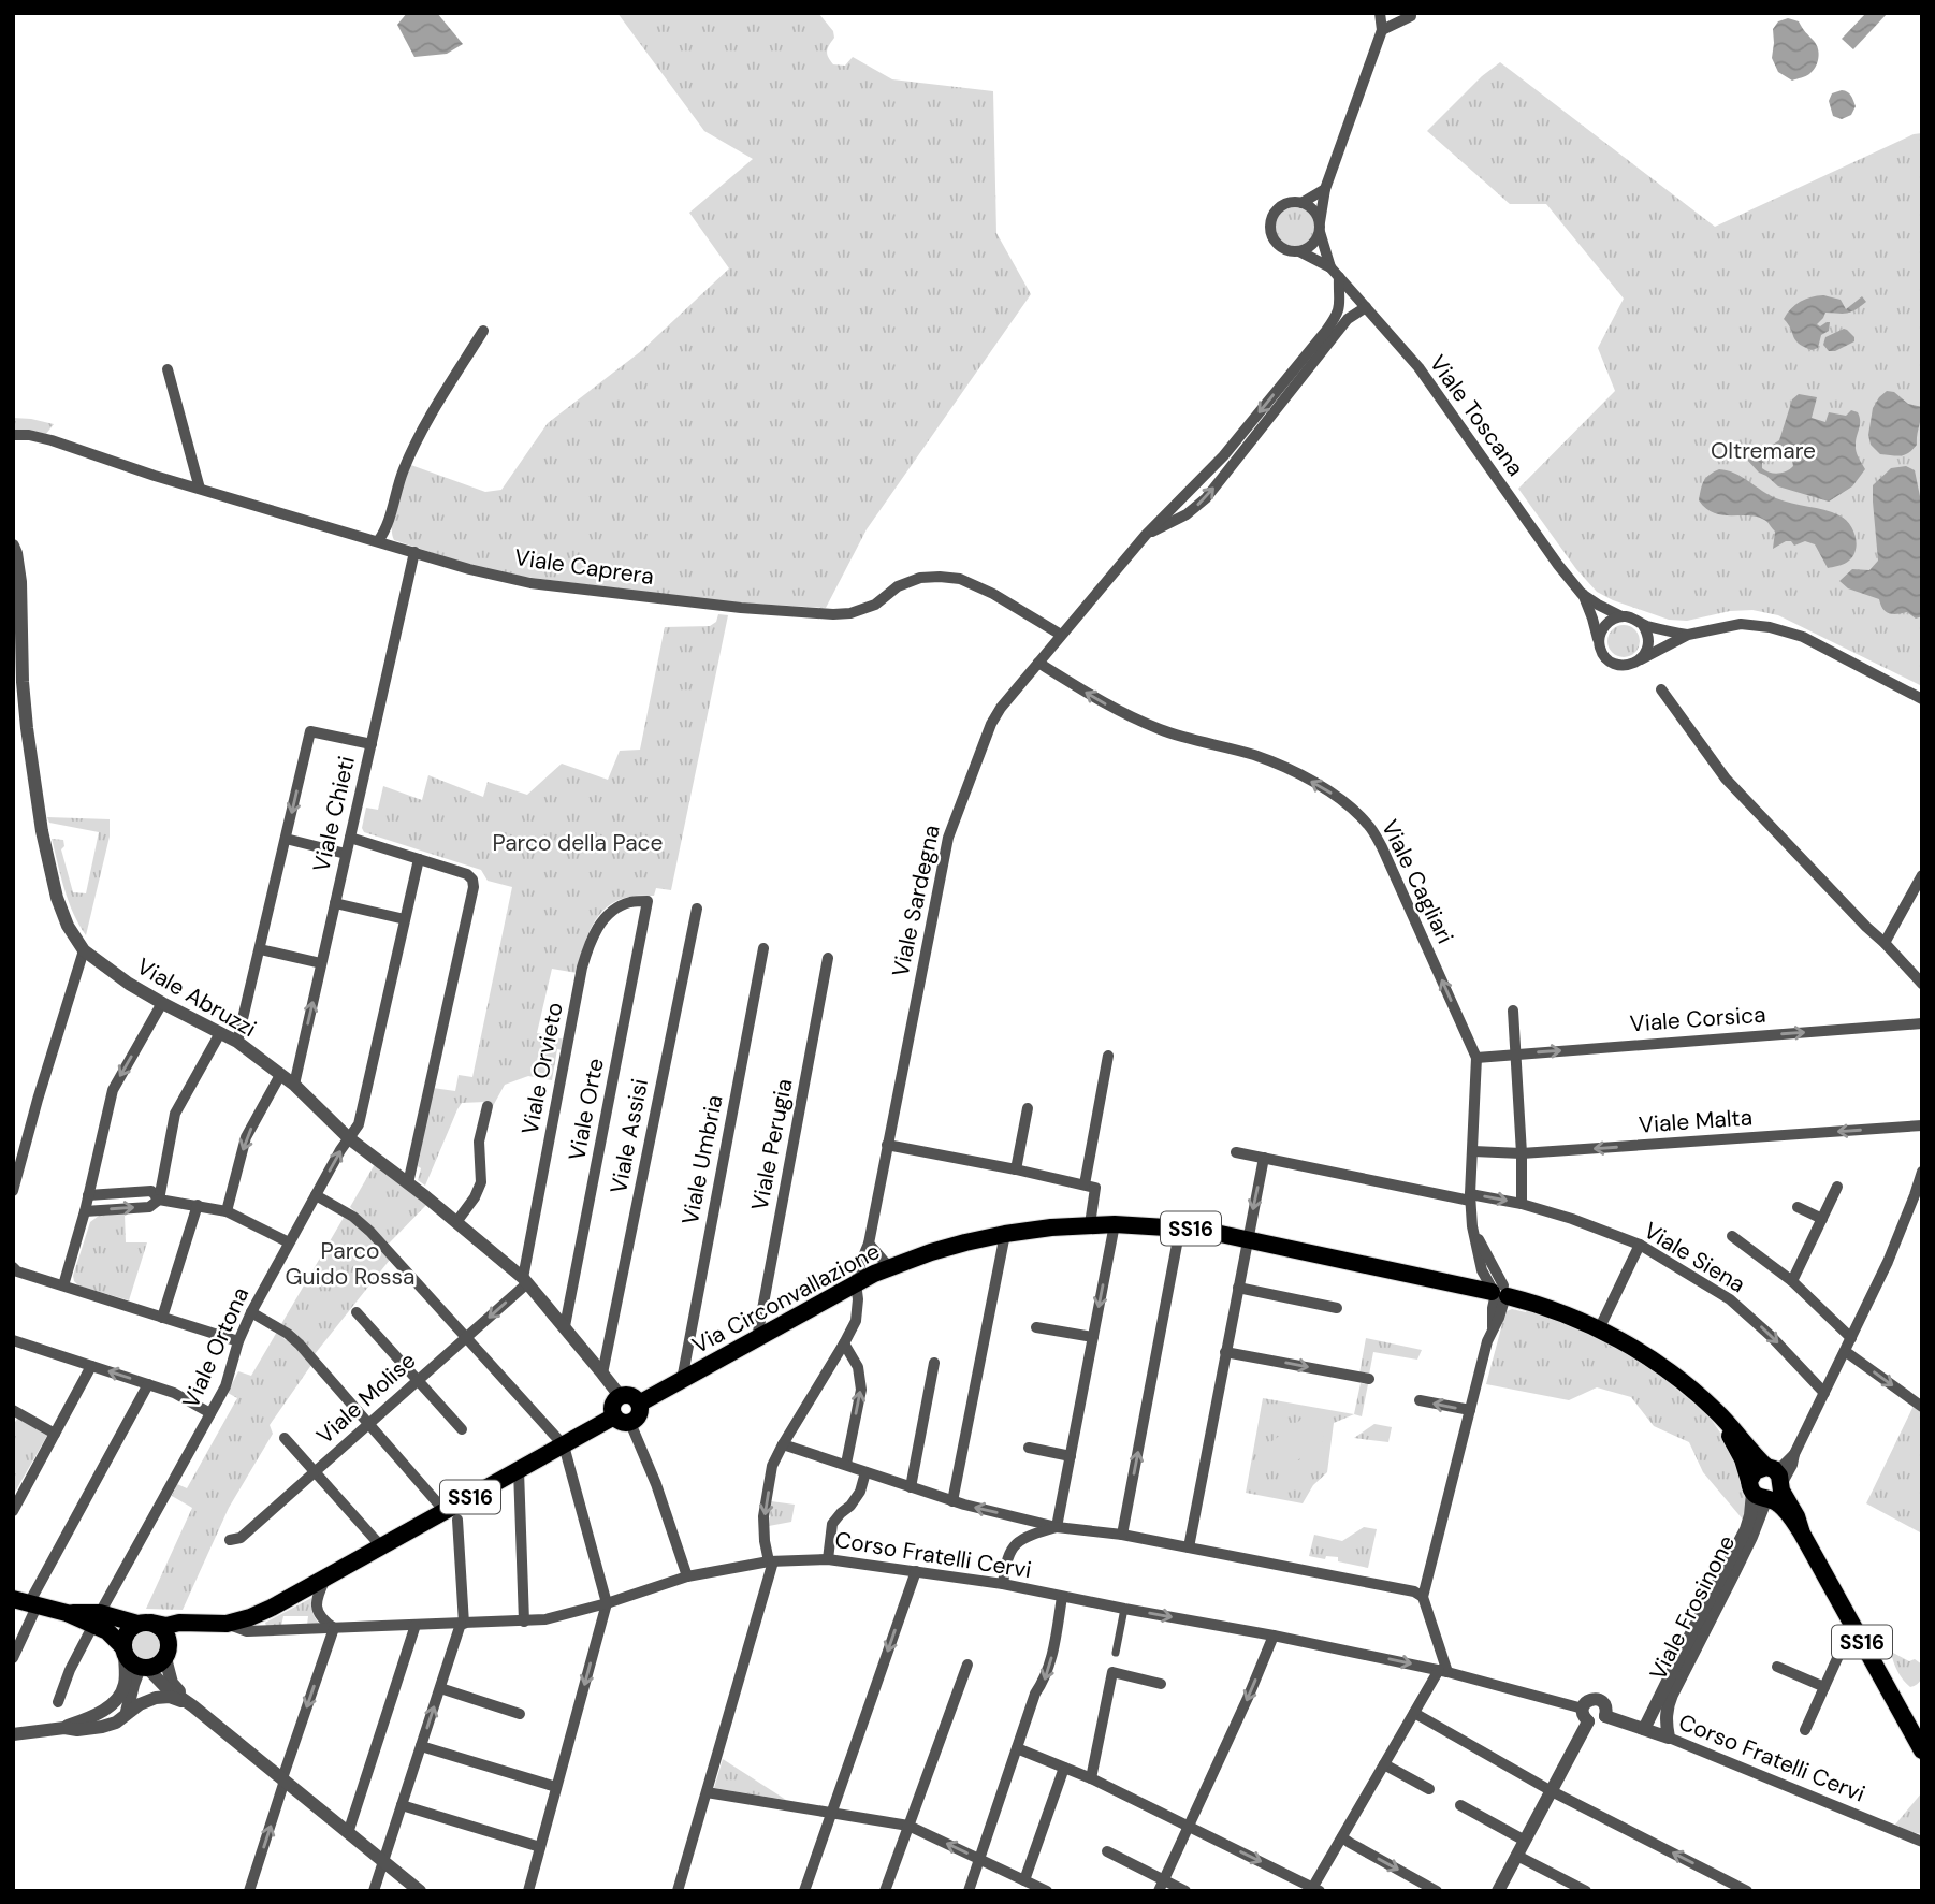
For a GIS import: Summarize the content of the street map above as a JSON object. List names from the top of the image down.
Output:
{
  "streets": {
    "main road": ["SS16", "Via Circonvallazione"],
    "street": [
      "Viale Toscana",
      "Viale Caprera",
      "Viale Chieti",
      "Viale Cagliari",
      "Viale Sardegna",
      "Viale Abruzzi",
      "Viale Corsica",
      "Viale Orvieto",
      "Viale Orte",
      "Viale Malta",
      "Viale Assisi",
      "Viale Perugia",
      "Viale Umbria",
      "Viale Siena",
      "Viale Ortona",
      "Viale Molise",
      "Corso Fratelli Cervi",
      "Viale Frosinone"
    ]
  },
  "crossings": [
    ["Viale Toscana", "Viale Sardegna"],
    ["Viale Caprera", "Viale Chieti"],
    ["Viale Caprera", "Viale Sardegna"],
    ["Viale Chieti", "Viale Abruzzi"],
    ["Viale Cagliari", "Viale Sardegna"],
    ["Viale Cagliari", "Viale Corsica"],
    ["Viale Cagliari", "Viale Malta"],
    ["Viale Cagliari", "Viale Siena"],
    ["Viale Cagliari", "Via Circonvallazione"],
    ["Viale Sardegna", "Via Circonvallazione"],
    ["Viale Sardegna", "Corso Fratelli Cervi"],
    ["Viale Abruzzi", "Viale Orvieto"],
    ["Viale Abruzzi", "Viale Orte"],
    ["Viale Abruzzi", "Viale Assisi"],
    ["Viale Abruzzi", "SS16"],
    ["Viale Abruzzi", "Via Circonvallazione"],
    ["Viale Abruzzi", "Viale Ortona"],
    ["Viale Abruzzi", "Viale Molise"],
    ["Viale Orvieto", "Viale Orte"],
    ["Viale Orvieto", "Viale Molise"],
    ["Viale Perugia", "Via Circonvallazione"],
    ["Viale Umbria", "Via Circonvallazione"],
    ["SS16", "Via Circonvallazione"],
    ["SS16", "Viale Ortona"],
    ["SS16", "Corso Fratelli Cervi"],
    ["Via Circonvallazione", "Viale Frosinone"],
    ["Corso Fratelli Cervi", "Viale Frosinone"]
  ],
  "one_way": ["Viale Cagliari", "Viale Corsica", "Viale Malta"],
  "parks": ["Oltremare", "Parco della Pace", "Parco Guido Rossa"]
}
